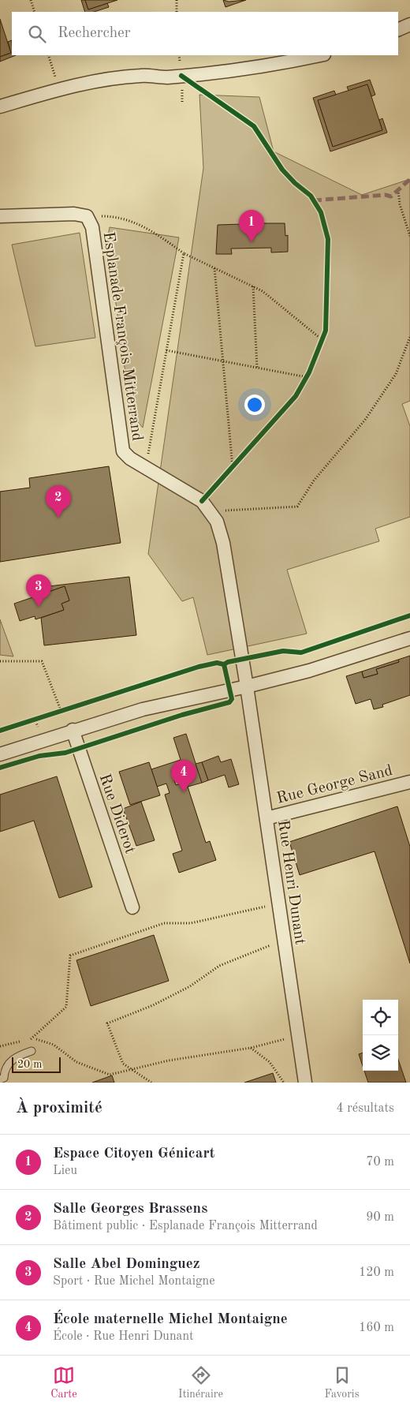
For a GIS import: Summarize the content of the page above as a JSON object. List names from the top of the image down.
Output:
{
  "streets": {
    "street": [
      "Esplanade François Mitterrand",
      "Rue George Sand",
      "Rue Diderot",
      "Rue Henri Dunant"
    ]
  },
  "crossings": [
    ["Esplanade François Mitterrand", "Rue Henri Dunant"],
    ["Rue George Sand", "Rue Henri Dunant"]
  ],
  "scale_bar": "20 m",
  "page": {
    "search": "Rechercher",
    "pins": [
      "1",
      "2",
      "3",
      "4"
    ],
    "scale": "20 m",
    "heading": ["À proximité", "4 résultats"],
    "list": [
      {
        "mark": "1",
        "name": "Espace Citoyen Génicart",
        "note": "Lieu",
        "value": "70 m"
      },
      {
        "mark": "2",
        "name": "Salle Georges Brassens",
        "note": "Bâtiment public · Esplanade François Mitterrand",
        "value": "90 m"
      },
      {
        "mark": "3",
        "name": "Salle Abel Dominguez",
        "note": "Sport · Rue Michel Montaigne",
        "value": "120 m"
      },
      {
        "mark": "4",
        "name": "École maternelle Michel Montaigne",
        "note": "École · Rue Henri Dunant",
        "value": "160 m"
      }
    ],
    "nav": ["Carte", "Itinéraire", "Favoris"]
  }
}
